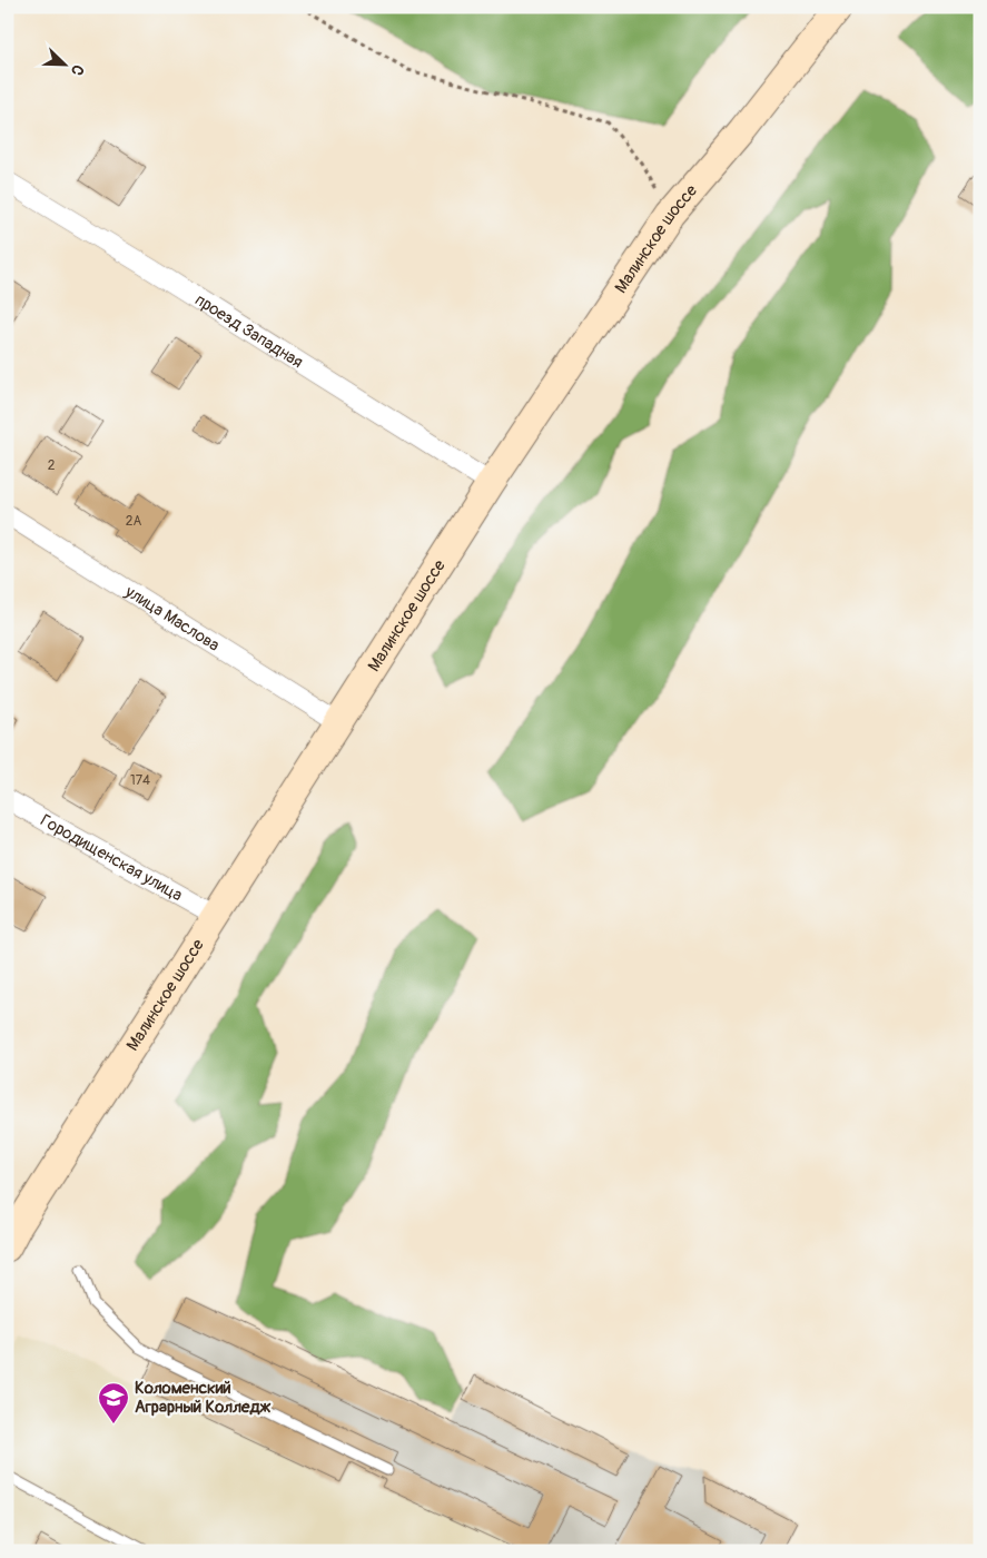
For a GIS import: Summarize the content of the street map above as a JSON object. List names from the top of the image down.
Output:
{
  "streets": {
    "main road": ["Малинское шоссе"],
    "street": ["проезд Западная", "улица Маслова", "Городищенская улица"]
  },
  "crossings": [
    ["Малинское шоссе", "проезд Западная"],
    ["Малинское шоссе", "улица Маслова"],
    ["Малинское шоссе", "Городищенская улица"]
  ],
  "places": {
    "school or university": ["Коломенский Аграрный Колледж"]
  },
  "house_numbers": ["2", "2А", "174"],
  "north": "bottom right"
}
